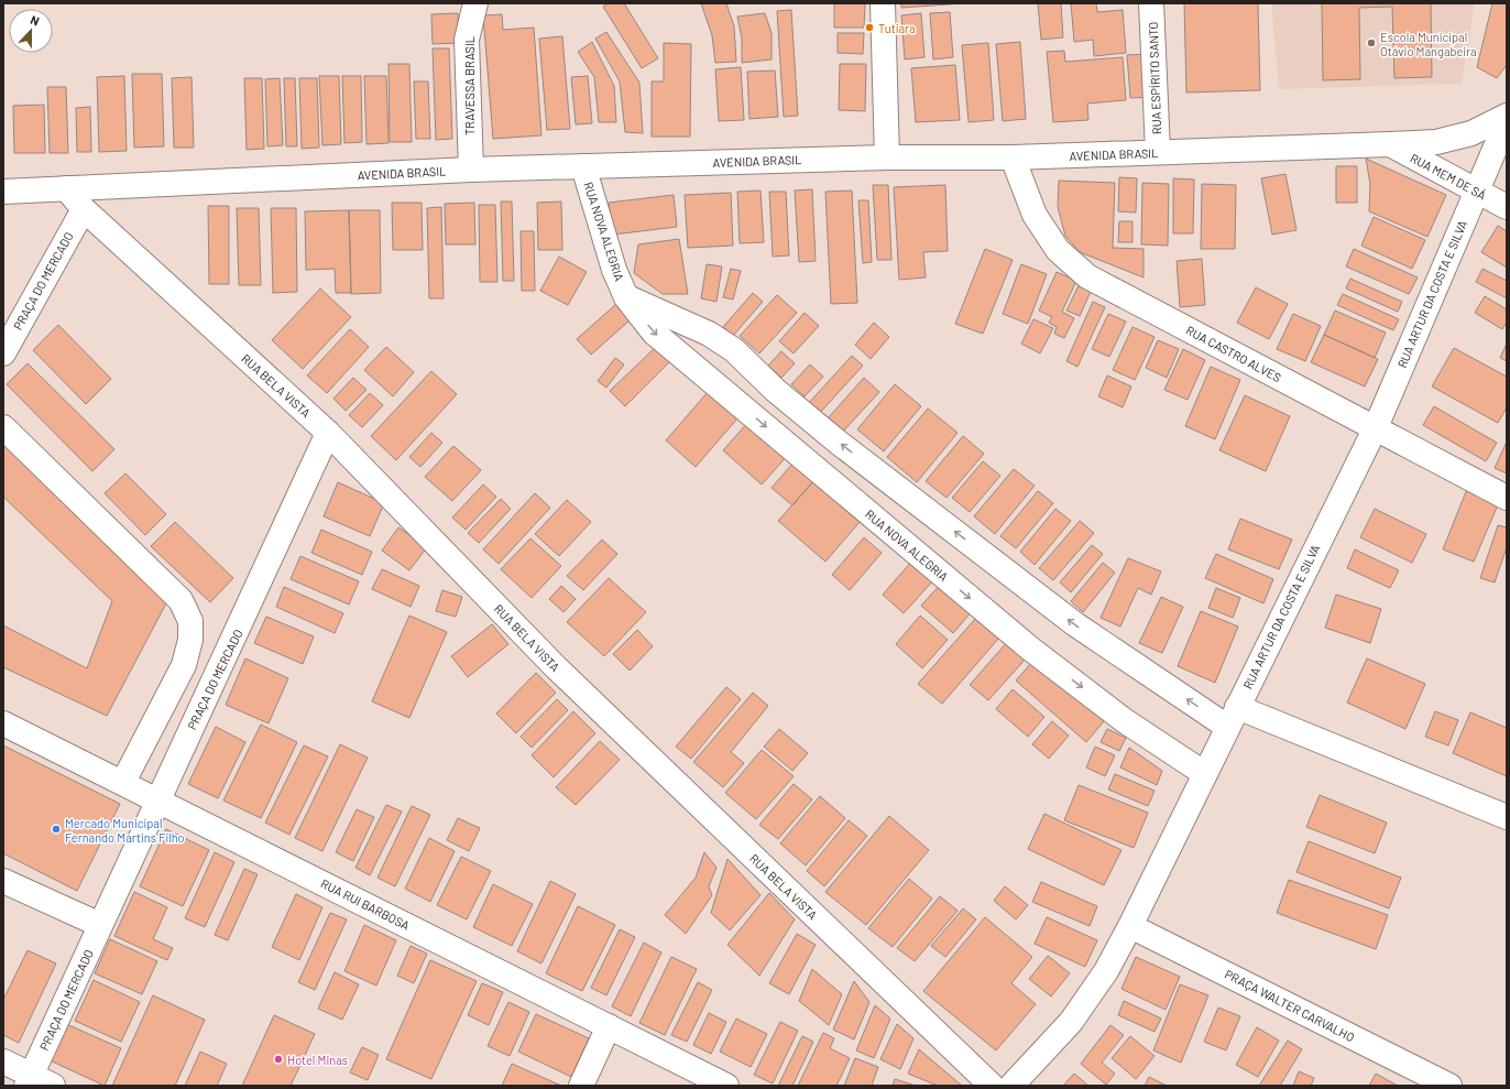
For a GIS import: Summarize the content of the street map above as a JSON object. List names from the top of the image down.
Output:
{
  "streets": {
    "street": [
      "RUA ESPÍRITO SANTO",
      "TRAVESSA BRASIL",
      "AVENIDA BRASIL",
      "RUA MEM DE SÁ",
      "RUA NOVA ALEGRIA",
      "PRAÇA DO MERCADO",
      "RUA ARTUR DA COSTA E SILVA",
      "RUA CASTRO ALVES",
      "RUA BELA VISTA",
      "RUA RUI BARBOSA",
      "PRAÇA WALTER CARVALHO"
    ]
  },
  "crossings": [
    ["RUA ESPÍRITO SANTO", "AVENIDA BRASIL"],
    ["TRAVESSA BRASIL", "AVENIDA BRASIL"],
    ["AVENIDA BRASIL", "RUA MEM DE SÁ"],
    ["AVENIDA BRASIL", "RUA NOVA ALEGRIA"],
    ["AVENIDA BRASIL", "RUA CASTRO ALVES"],
    ["AVENIDA BRASIL", "RUA BELA VISTA"],
    ["RUA MEM DE SÁ", "RUA ARTUR DA COSTA E SILVA"],
    ["RUA NOVA ALEGRIA", "RUA ARTUR DA COSTA E SILVA"],
    ["PRAÇA DO MERCADO", "RUA BELA VISTA"],
    ["PRAÇA DO MERCADO", "RUA RUI BARBOSA"],
    ["RUA ARTUR DA COSTA E SILVA", "RUA CASTRO ALVES"],
    ["RUA ARTUR DA COSTA E SILVA", "PRAÇA WALTER CARVALHO"]
  ],
  "places": [
    "Tutiara",
    "Escola Municipal Otávio Mangabeira",
    "Mercado Municipal Fernando Martins Filho",
    "Hotel Minas"
  ],
  "north": "top"
}
